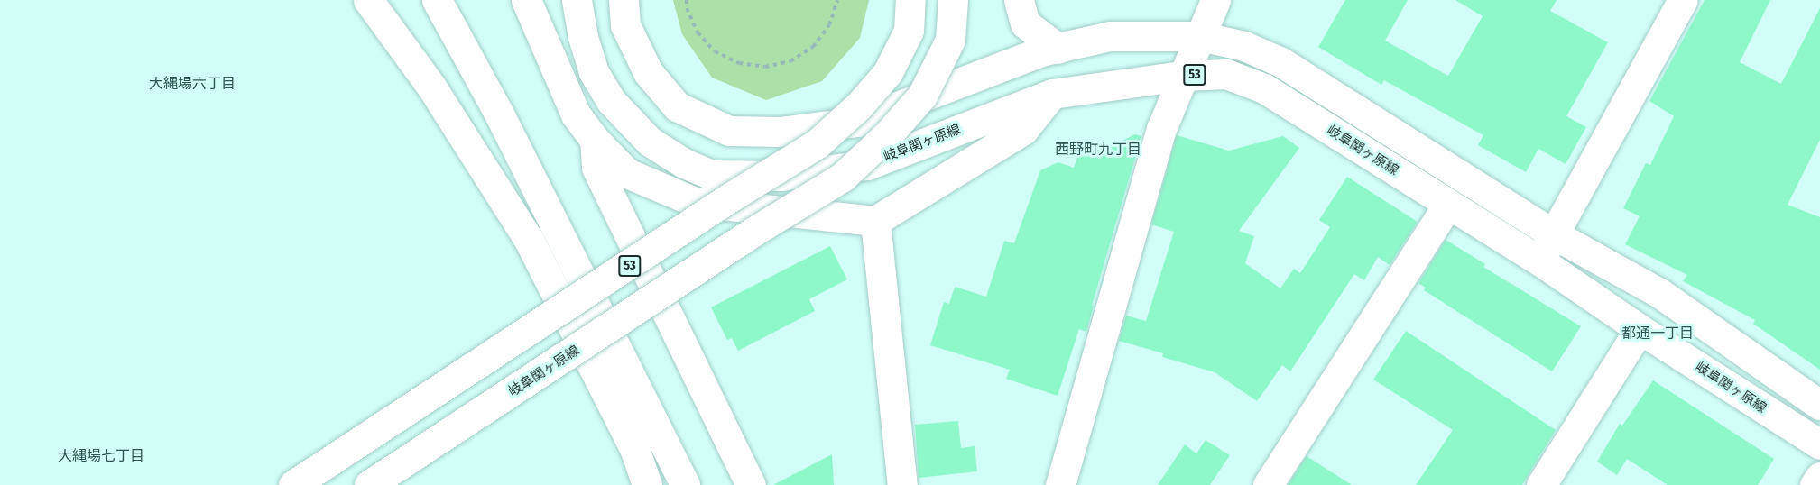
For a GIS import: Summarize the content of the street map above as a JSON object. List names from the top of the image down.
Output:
{
  "streets": {
    "main road": ["53", "岐阜関ヶ原線"]
  },
  "districts": [
    "大縄場六丁目",
    "西野町九丁目",
    "都通一丁目",
    "大縄場七丁目"
  ]
}
